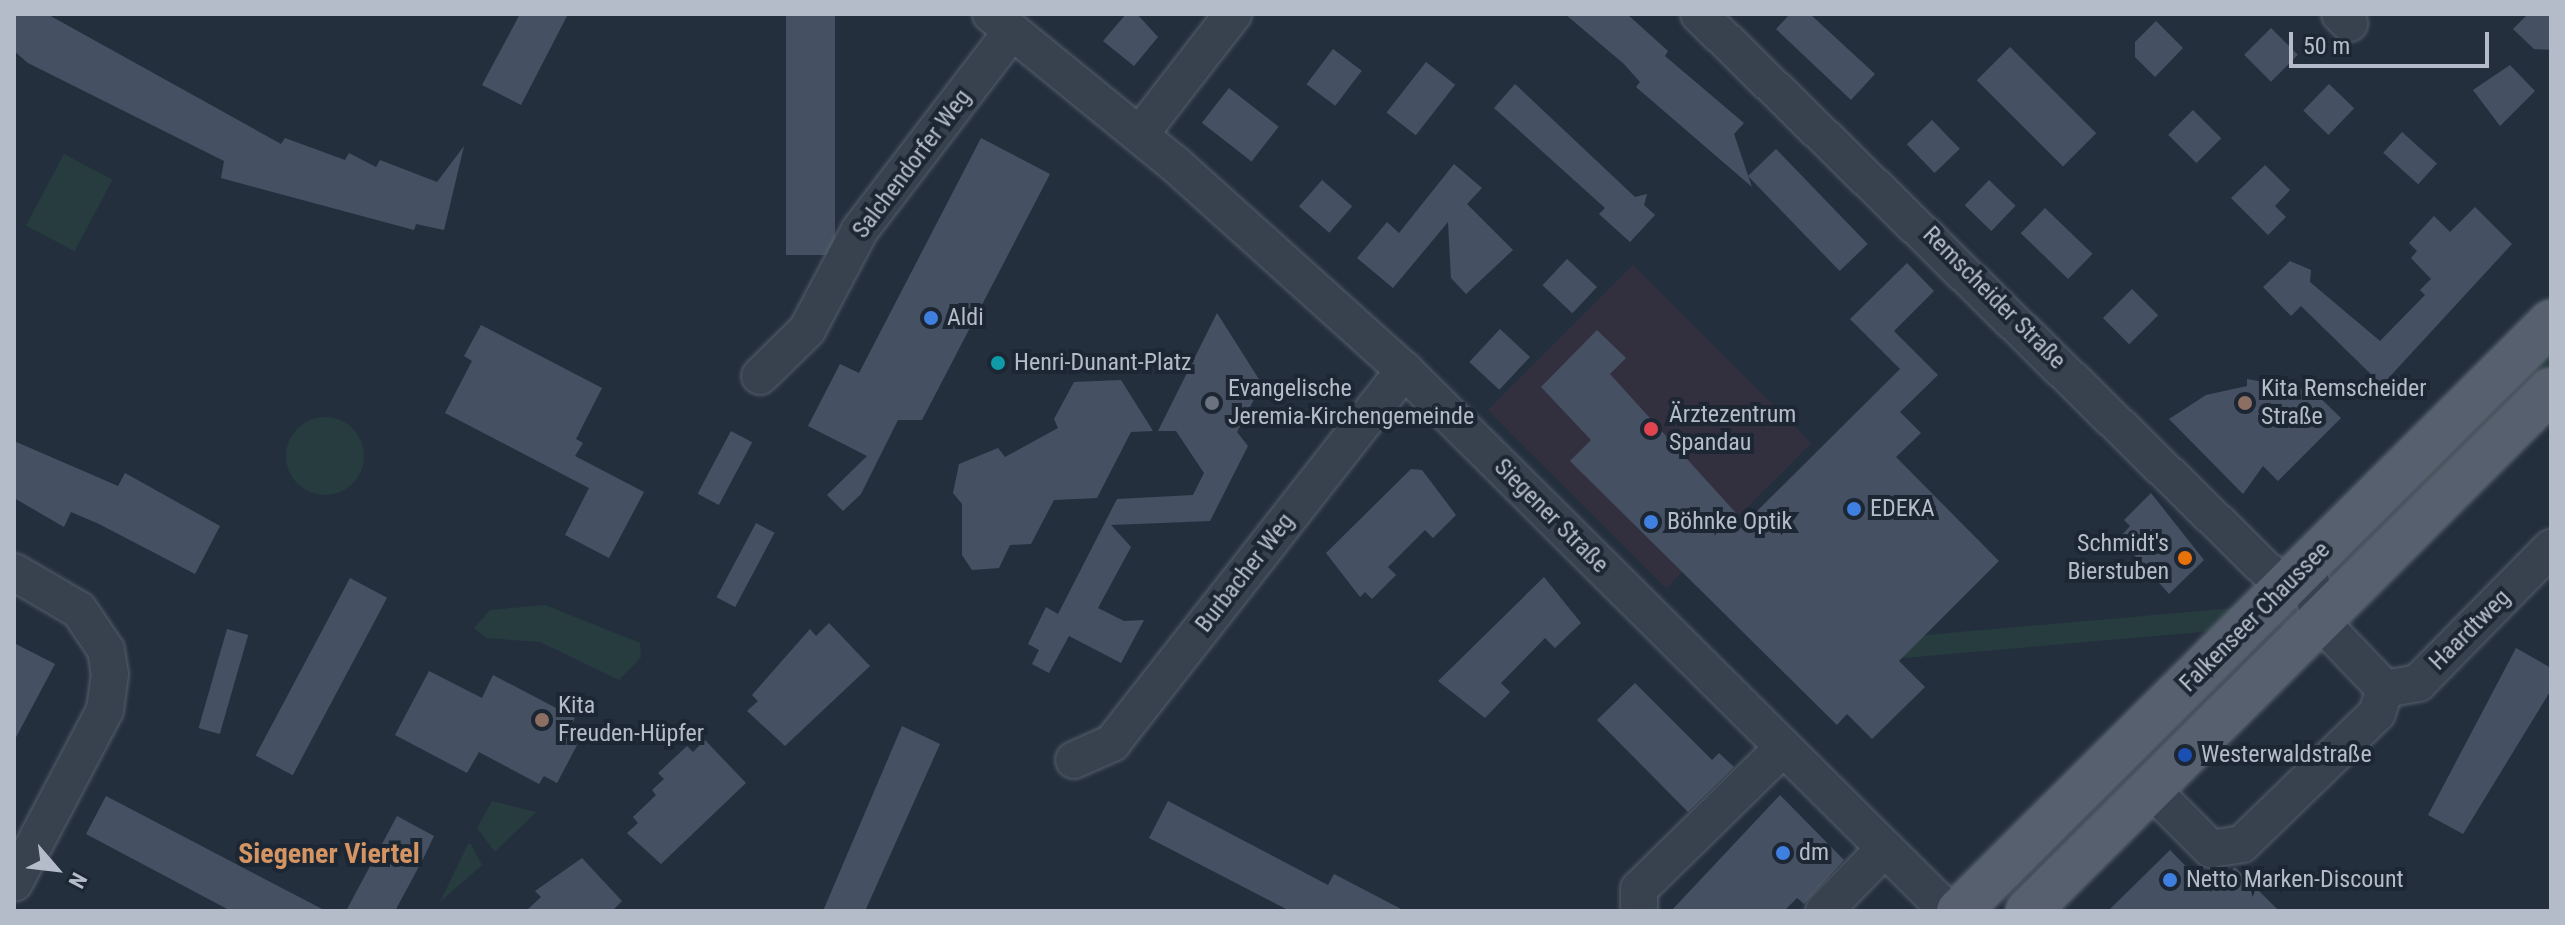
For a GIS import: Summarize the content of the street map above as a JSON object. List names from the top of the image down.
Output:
{
  "streets": {
    "main road": ["Falkenseer Chaussee"],
    "street": [
      "Salchendorfer Weg",
      "Remscheider Straße",
      "Siegener Straße",
      "Burbacher Weg",
      "Haardtweg"
    ]
  },
  "crossings": [
    ["Salchendorfer Weg", "Siegener Straße"],
    ["Remscheider Straße", "Falkenseer Chaussee"],
    ["Siegener Straße", "Burbacher Weg"]
  ],
  "districts": ["Siegener Viertel"],
  "places": [
    "Aldi",
    "Henri-Dunant-Platz",
    "Evangelische Jeremia-Kirchengemeinde",
    "Kita Remscheider Straße",
    "Ärztezentrum Spandau",
    "EDEKA",
    "Böhnke Optik",
    "Schmidt's Bierstuben",
    "Kita Freuden-Hüpfer",
    "Westerwaldstraße",
    "dm",
    "Netto Marken-Discount"
  ],
  "scale_bar": "50 m",
  "north": "bottom right"
}
